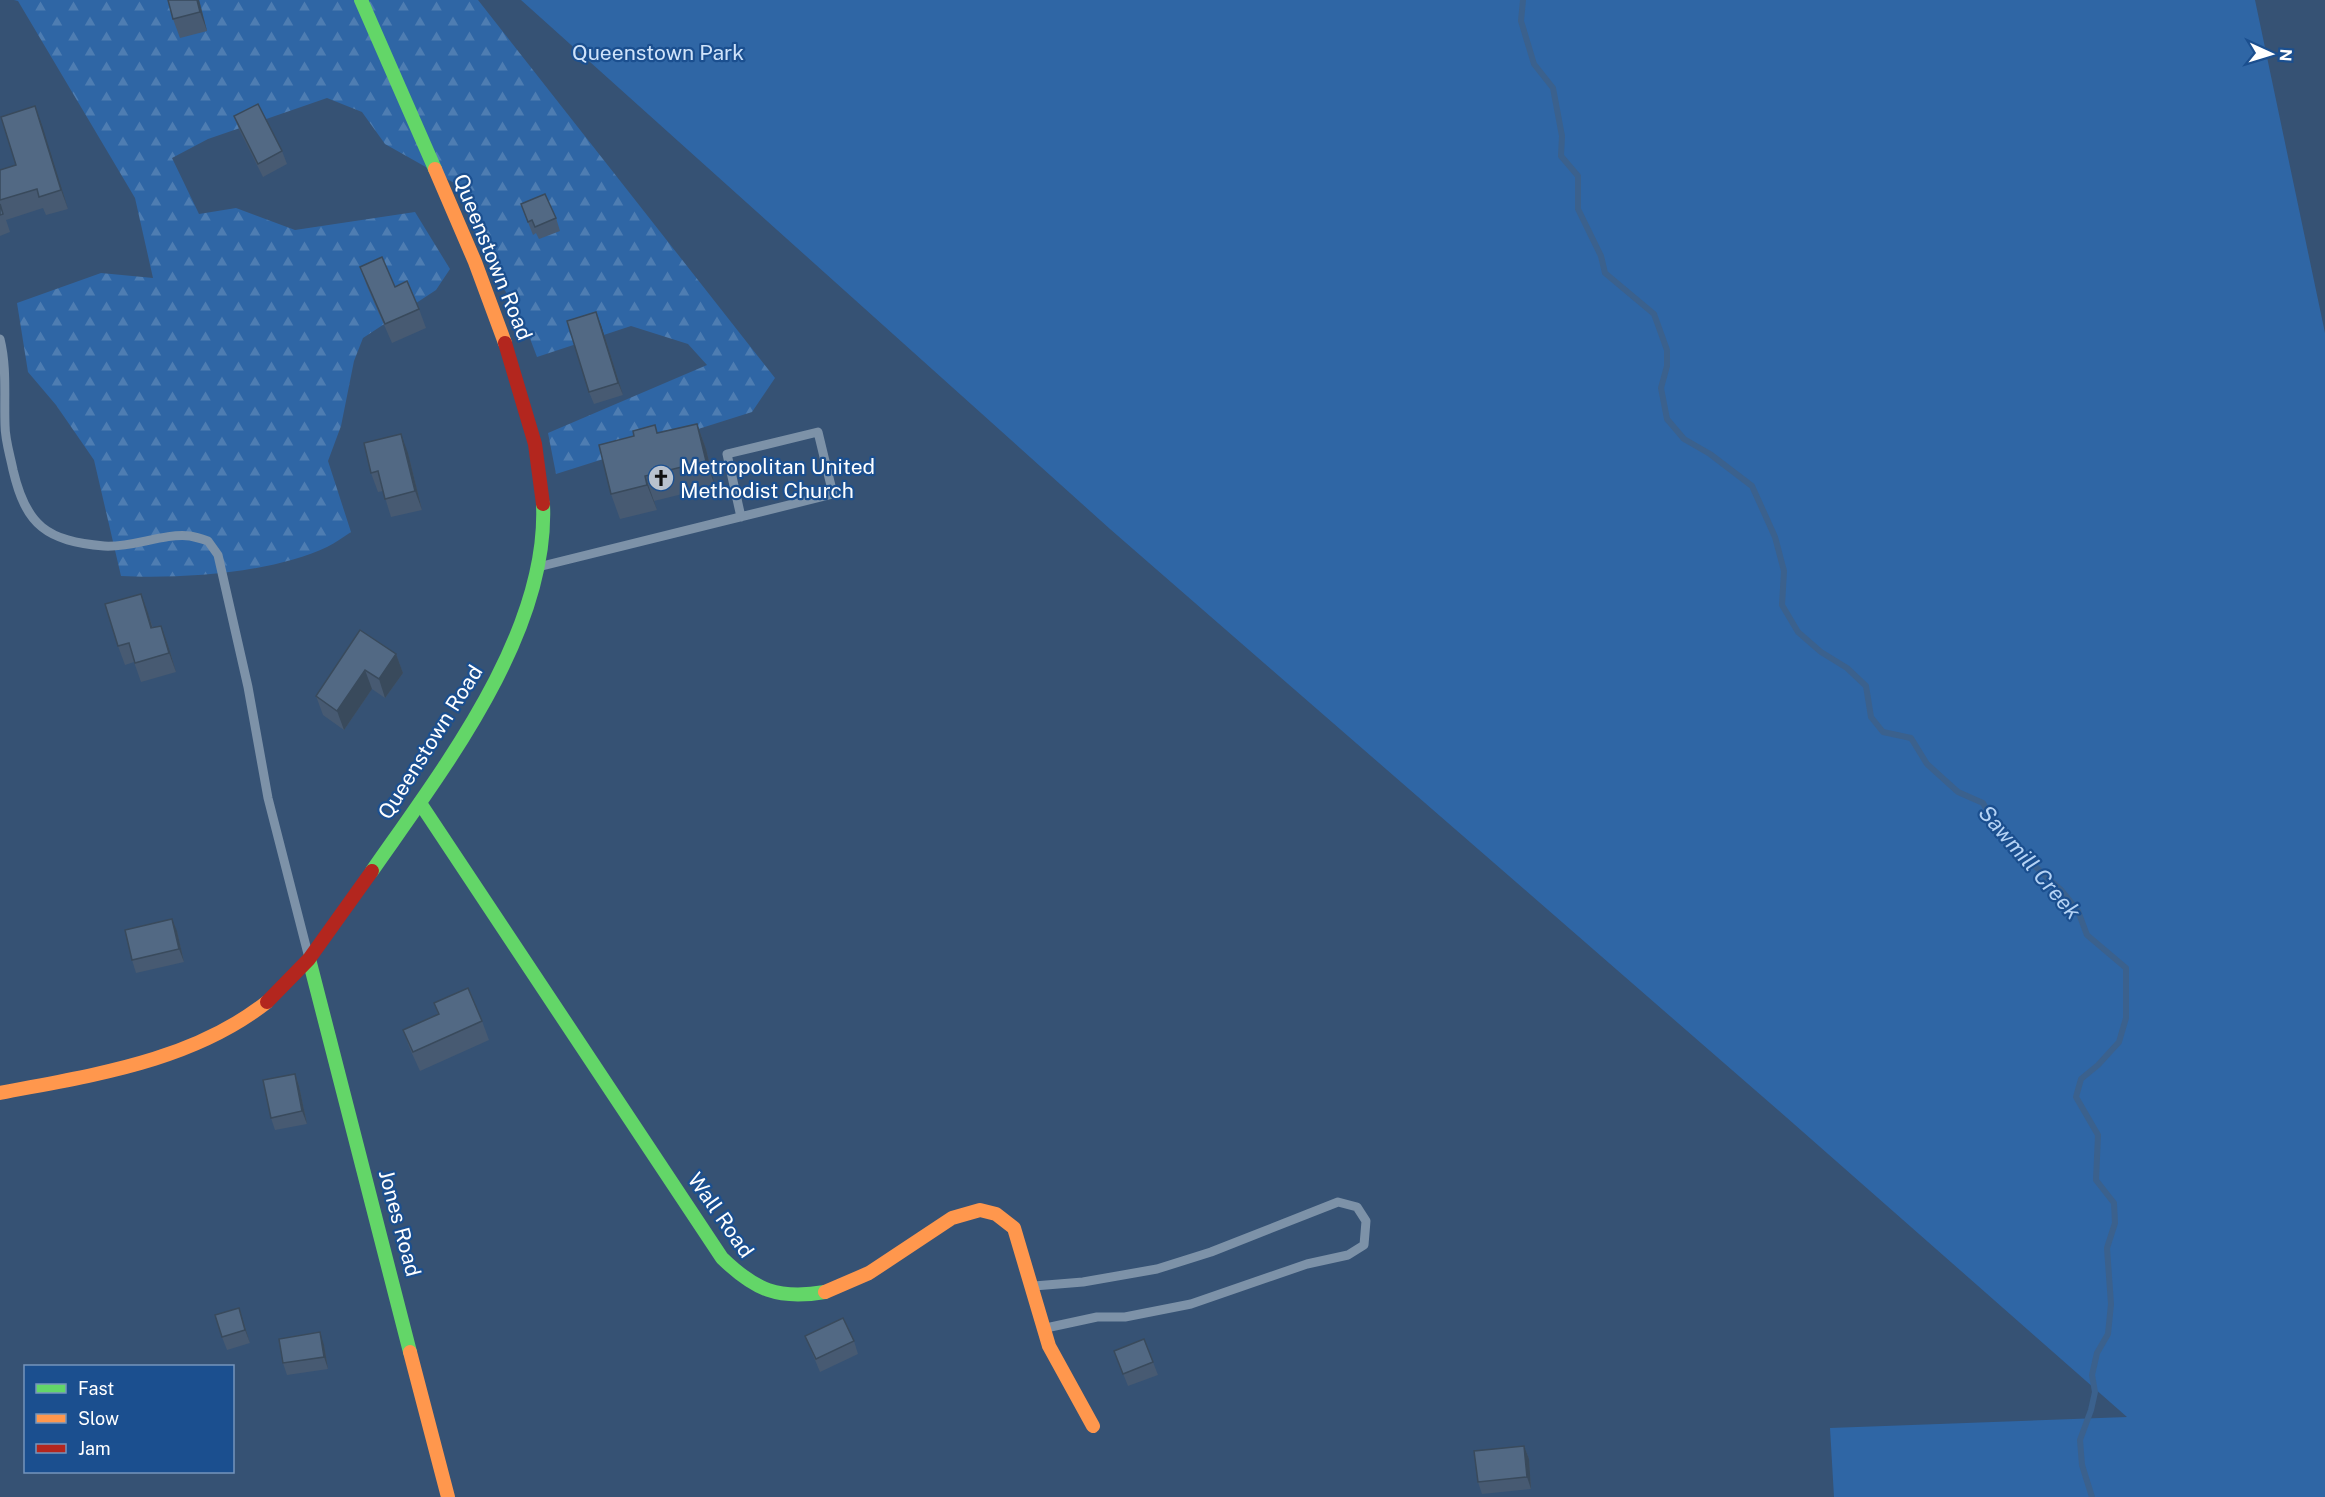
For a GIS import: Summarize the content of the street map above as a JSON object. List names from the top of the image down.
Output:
{
  "streets": {
    "street": ["Queenstown Road", "Wall Road", "Jones Road"]
  },
  "crossings": [
    ["Queenstown Road", "Wall Road"],
    ["Queenstown Road", "Jones Road"]
  ],
  "water": ["Sawmill Creek"],
  "parks": ["Queenstown Park"],
  "places": {
    "church": ["Metropolitan United Methodist Church"]
  },
  "legend": ["Fast", "Slow", "Jam"],
  "north": "right"
}
